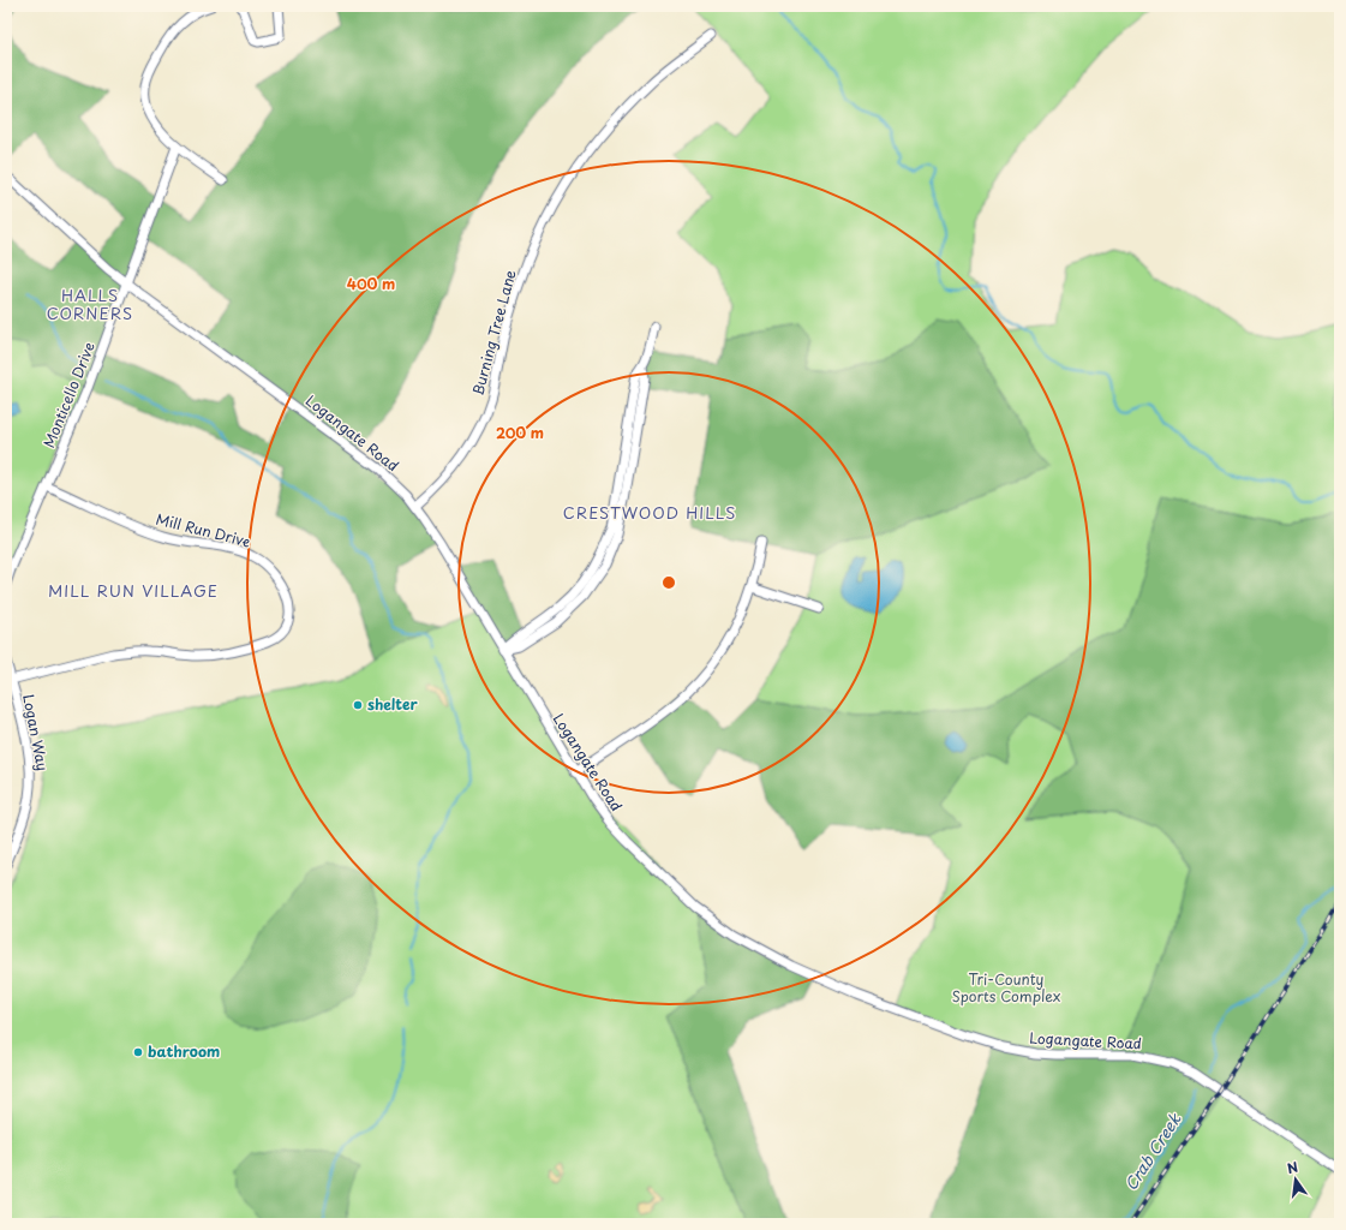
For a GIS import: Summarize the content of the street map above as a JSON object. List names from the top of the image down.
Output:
{
  "streets": {
    "street": [
      "Burning Tree Lane",
      "Monticello Drive",
      "Logangate Road",
      "Mill Run Drive",
      "Logan Way"
    ]
  },
  "crossings": [
    ["Burning Tree Lane", "Logangate Road"],
    ["Monticello Drive", "Logangate Road"],
    ["Monticello Drive", "Mill Run Drive"],
    ["Mill Run Drive", "Logan Way"]
  ],
  "districts": ["HALLS CORNERS", "CRESTWOOD HILLS", "MILL RUN VILLAGE"],
  "water": ["Crab Creek"],
  "parks": ["Tri-County Sports Complex"],
  "places": ["shelter", "bathroom"],
  "north": "top",
  "rings": ["400 m", "200 m"]
}
